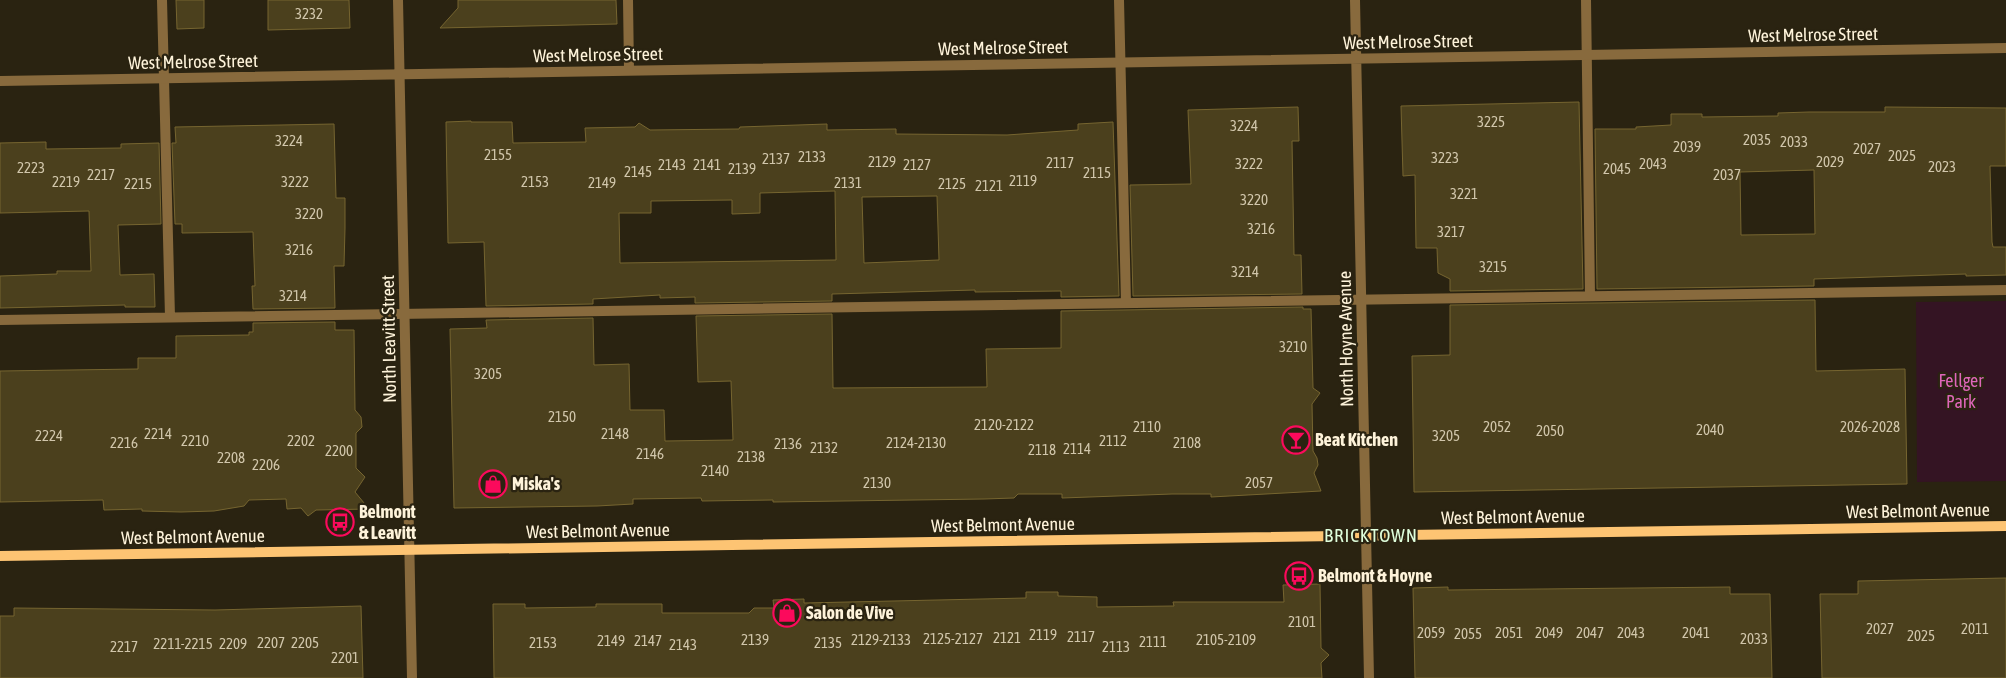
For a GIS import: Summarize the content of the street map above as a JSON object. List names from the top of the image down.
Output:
{
  "streets": {
    "main road": ["West Belmont Avenue"],
    "street": ["West Melrose Street", "North Leavitt Street", "North Hoyne Avenue"]
  },
  "crossings": [
    ["West Melrose Street", "North Leavitt Street"],
    ["West Melrose Street", "North Hoyne Avenue"],
    ["North Leavitt Street", "West Belmont Avenue"],
    ["North Hoyne Avenue", "West Belmont Avenue"]
  ],
  "districts": ["BRICKTOWN"],
  "parks": ["Fellger Park"],
  "places": {
    "bar": ["Beat Kitchen"],
    "shop": ["Miska's", "Salon de Vive"],
    "bus stop": ["Belmont & Leavitt", "Belmont & Hoyne"]
  },
  "house_numbers": [
    "3232",
    "3225",
    "3224",
    "2035",
    "3224",
    "2033",
    "2039",
    "2027",
    "2155",
    "2025",
    "2133",
    "3223",
    "2137",
    "2129",
    "2029",
    "2117",
    "3222",
    "2043",
    "2143",
    "2141",
    "2127",
    "2023",
    "2223",
    "2139",
    "2045",
    "2145",
    "2115",
    "2217",
    "2037",
    "2119",
    "2219",
    "3222",
    "2153",
    "2149",
    "2131",
    "2215",
    "2125",
    "2121",
    "3221",
    "3220",
    "3220",
    "3216",
    "3217",
    "3216",
    "3215",
    "3214",
    "3214",
    "3210",
    "3205",
    "2150",
    "2120-2122",
    "2110",
    "2052",
    "2026-2028",
    "2040",
    "2050",
    "2214",
    "2148",
    "2224",
    "3205",
    "2210",
    "2202",
    "2112",
    "2216",
    "2124-2130",
    "2108",
    "2136",
    "2132",
    "2114",
    "2118",
    "2200",
    "2146",
    "2138",
    "2208",
    "2206",
    "2140",
    "2130",
    "2057",
    "2101",
    "2027",
    "2011",
    "2059",
    "2051",
    "2049",
    "2047",
    "2043",
    "2041",
    "2055",
    "2119",
    "2025",
    "2117",
    "2121",
    "2125-2127",
    "2033",
    "2139",
    "2129-2133",
    "2105-2109",
    "2149",
    "2147",
    "2111",
    "2207",
    "2205",
    "2153",
    "2135",
    "2211-2215",
    "2209",
    "2143",
    "2217",
    "2113",
    "2201"
  ]
}
